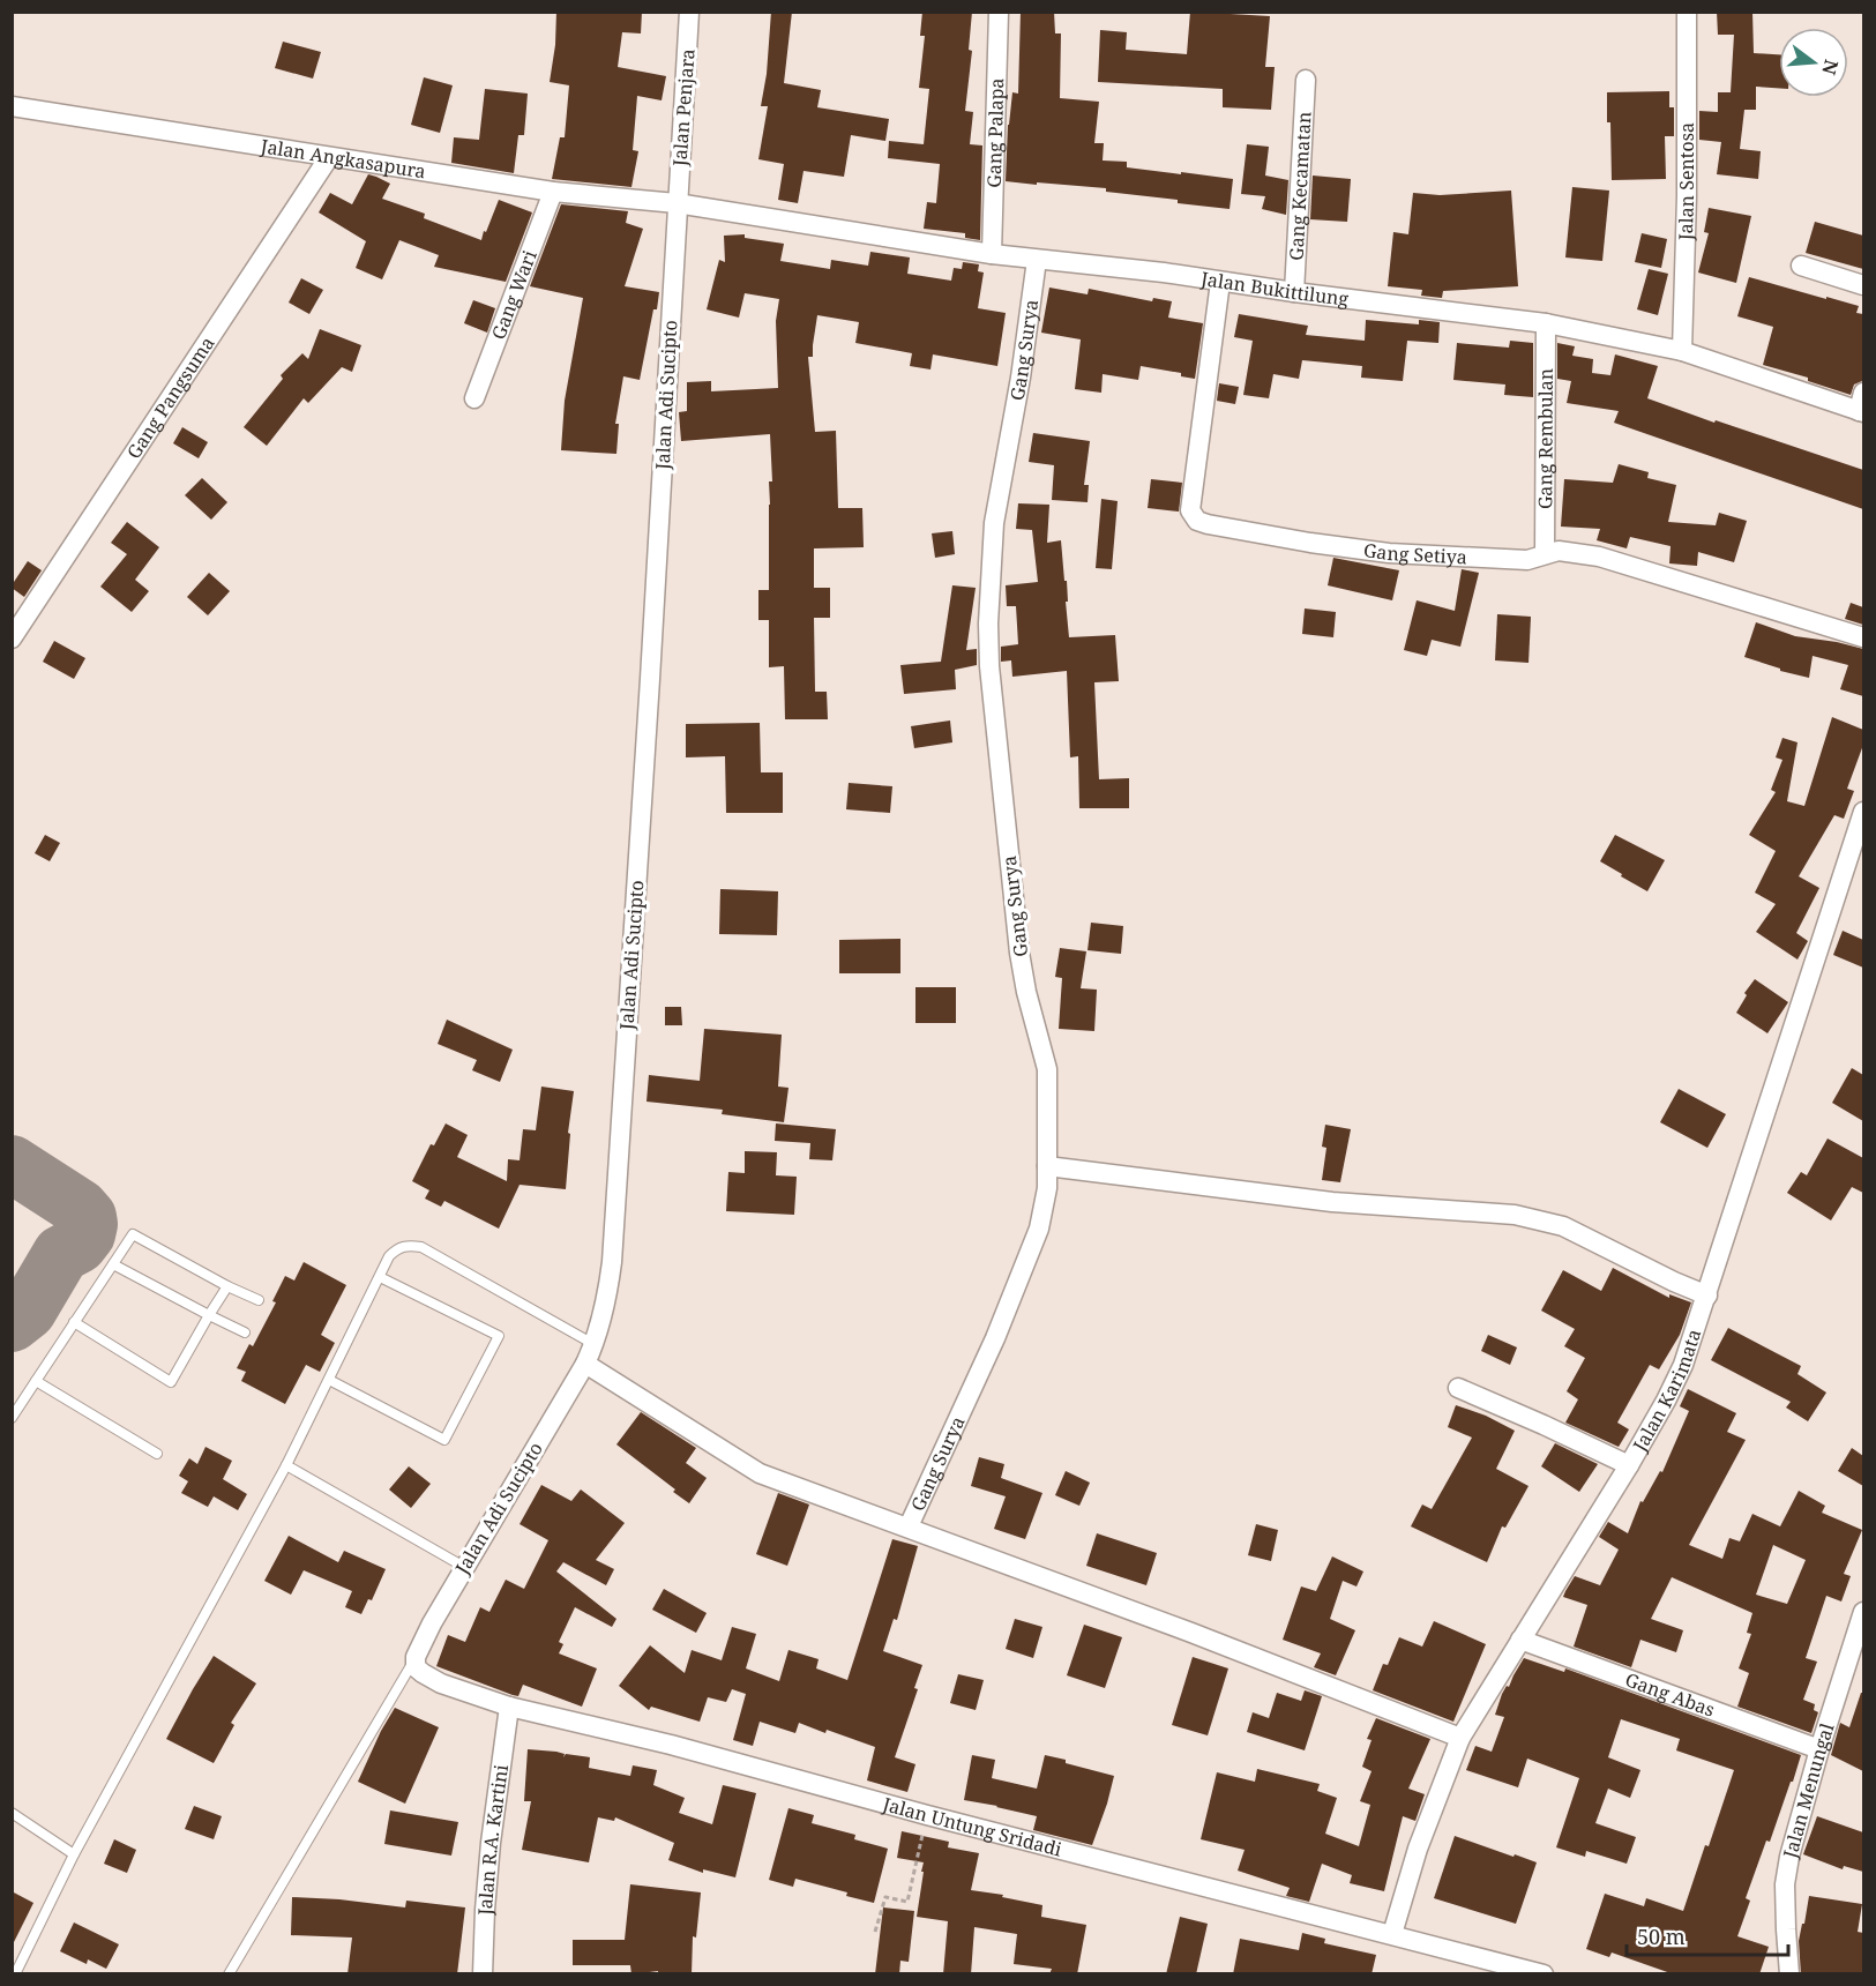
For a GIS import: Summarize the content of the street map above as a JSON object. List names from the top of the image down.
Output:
{
  "streets": {
    "street": [
      "Jalan Penjara",
      "Gang Palapa",
      "Jalan Angkasapura",
      "Jalan Sentosa",
      "Gang Kecamatan",
      "Jalan Bukittilung",
      "Gang Wari",
      "Gang Surya",
      "Jalan Adi Sucipto",
      "Gang Pangsuma",
      "Gang Rembulan",
      "Gang Setiya",
      "Jalan Karimata",
      "Gang Abas",
      "Jalan Menungal",
      "Jalan Untung Sridadi",
      "Jalan R.A. Kartini"
    ]
  },
  "crossings": [
    ["Jalan Penjara", "Jalan Angkasapura"],
    ["Jalan Penjara", "Jalan Bukittilung"],
    ["Jalan Penjara", "Jalan Adi Sucipto"],
    ["Gang Palapa", "Jalan Bukittilung"],
    ["Jalan Angkasapura", "Jalan Bukittilung"],
    ["Jalan Angkasapura", "Gang Wari"],
    ["Jalan Angkasapura", "Jalan Adi Sucipto"],
    ["Jalan Angkasapura", "Gang Pangsuma"],
    ["Jalan Sentosa", "Jalan Bukittilung"],
    ["Gang Kecamatan", "Jalan Bukittilung"],
    ["Jalan Bukittilung", "Gang Surya"],
    ["Jalan Bukittilung", "Jalan Adi Sucipto"],
    ["Jalan Bukittilung", "Gang Rembulan"],
    ["Jalan Bukittilung", "Gang Setiya"],
    ["Jalan Adi Sucipto", "Jalan Untung Sridadi"],
    ["Gang Rembulan", "Gang Setiya"],
    ["Jalan Karimata", "Gang Abas"],
    ["Jalan Karimata", "Jalan Untung Sridadi"],
    ["Gang Abas", "Jalan Menungal"],
    ["Jalan Untung Sridadi", "Jalan R.A. Kartini"]
  ],
  "scale_bar": "50 m",
  "north": "right"
}
